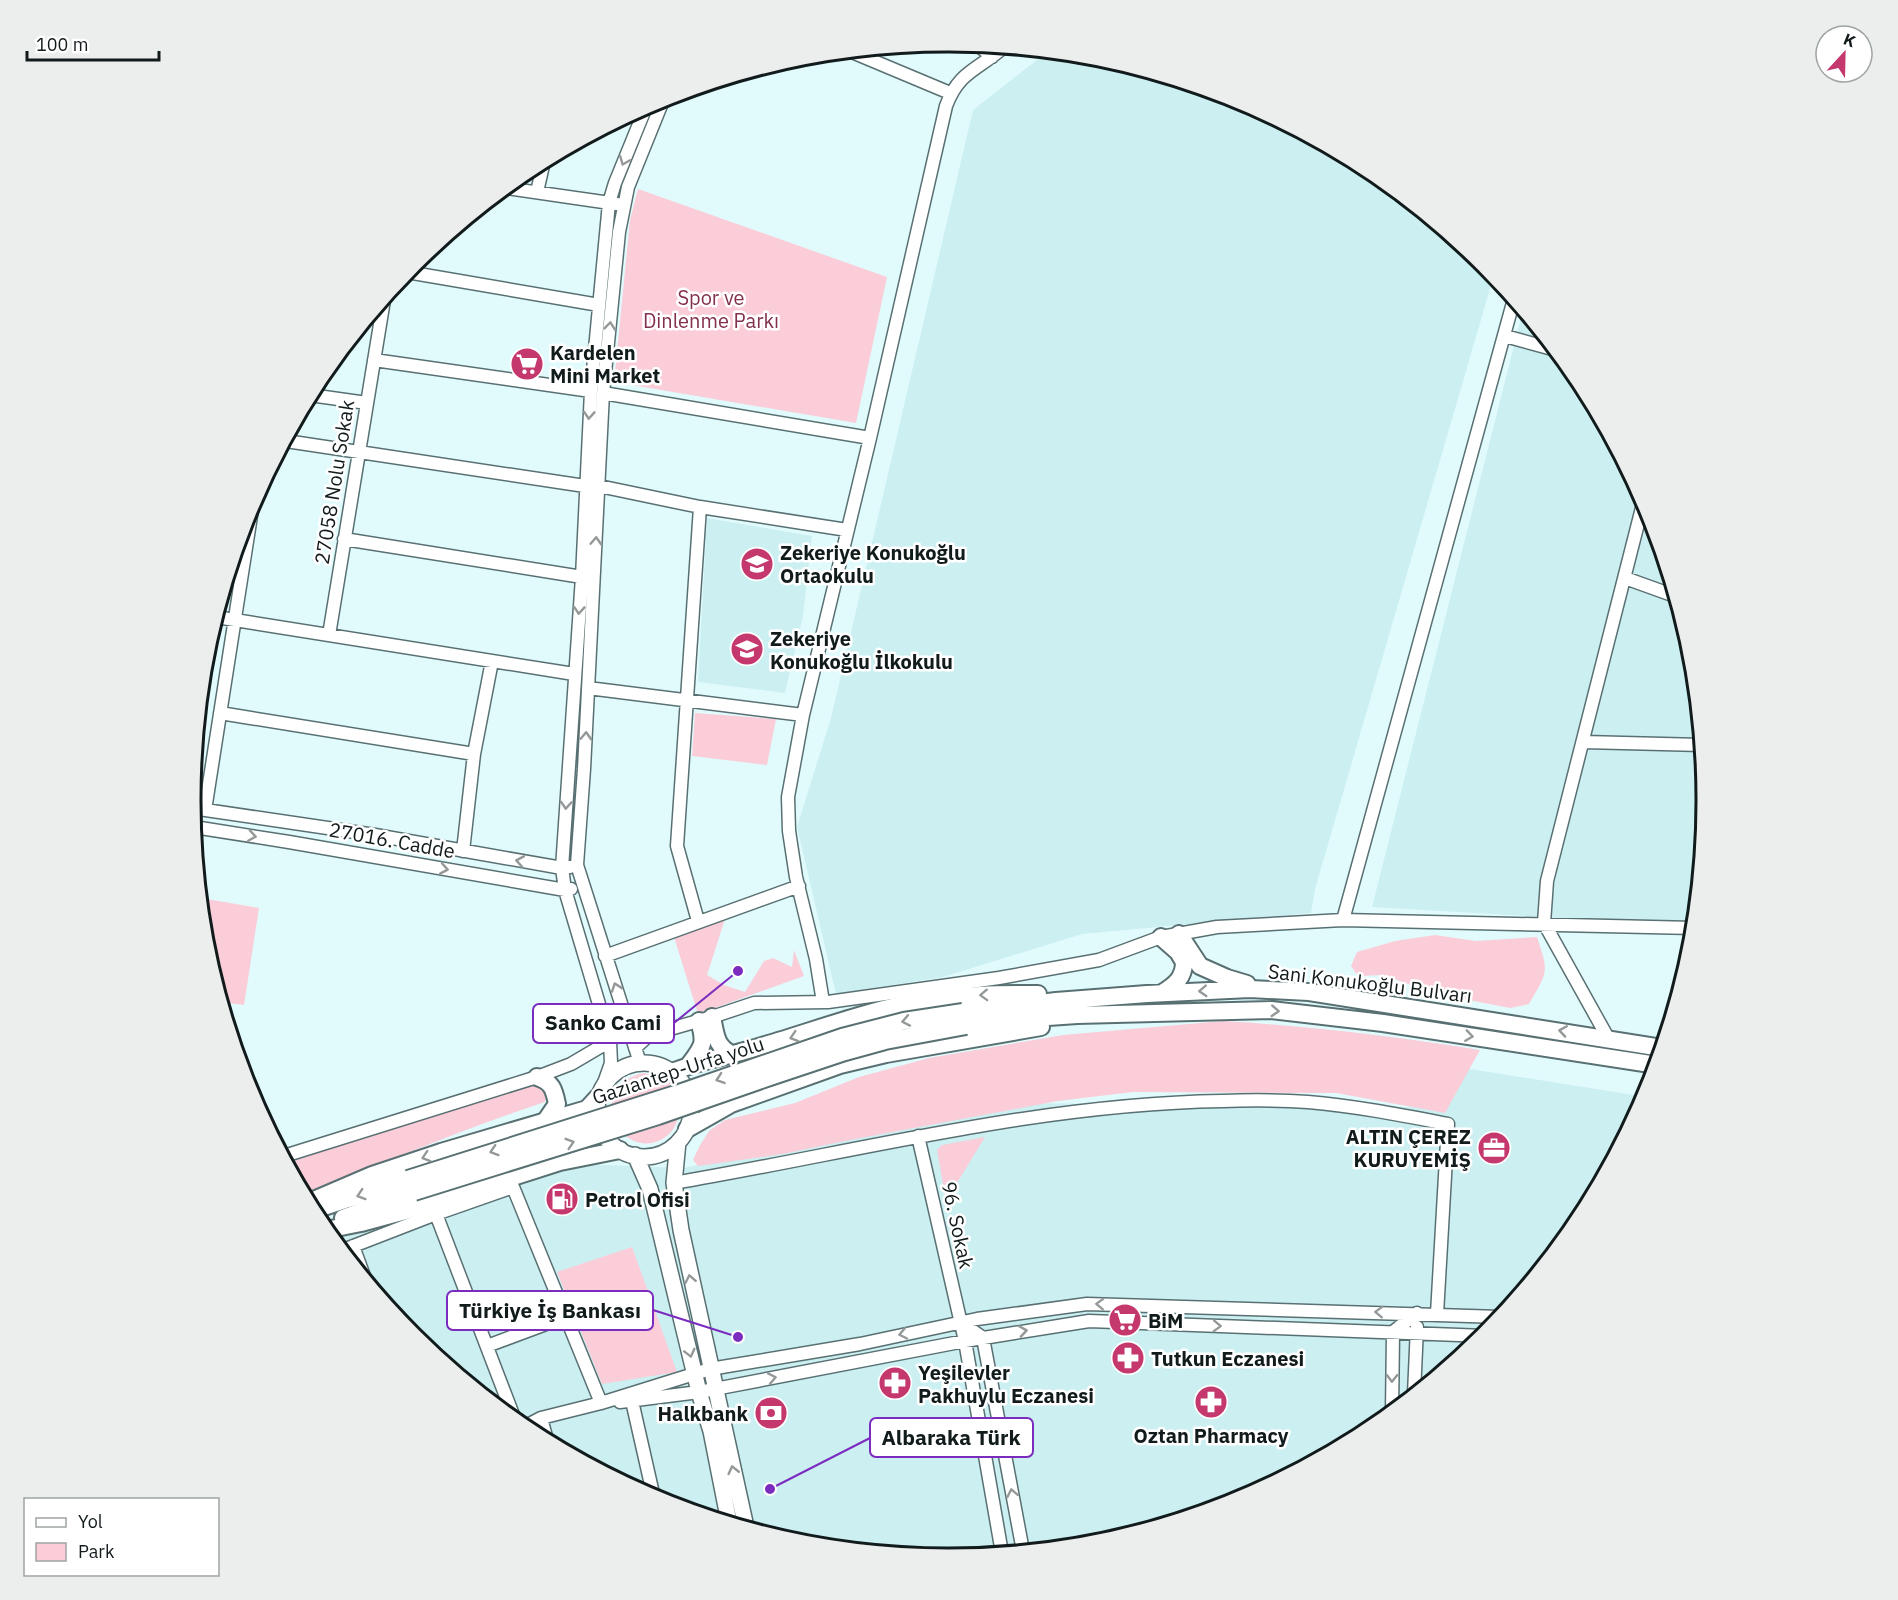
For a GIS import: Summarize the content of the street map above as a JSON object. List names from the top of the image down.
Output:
{
  "streets": {
    "highway": ["Sani Konukoğlu Bulvarı", "Gaziantep-Urfa yolu"],
    "street": ["27058 Nolu Sokak", "27016. Cadde", "96. Sokak"]
  },
  "crossings": [
    ["Sani Konukoğlu Bulvarı", "Gaziantep-Urfa yolu"]
  ],
  "parks": ["Spor ve Dinlenme Parkı"],
  "places": {
    "supermarket": ["Kardelen Mini Market", "BiM"],
    "school or university": ["Zekeriye Konukoğlu Ortaokulu", "Zekeriye Konukoğlu İlkokulu"],
    "other": ["Sanko Cami", "Türkiye İş Bankası", "Albaraka Türk"],
    "office": ["ALTIN ÇEREZ KURUYEMİŞ"],
    "fuel station": ["Petrol Ofisi"],
    "pharmacy": ["Tutkun Eczanesi", "Yeşilevler Pakhuylu Eczanesi", "Oztan Pharmacy"],
    "bank": ["Halkbank"]
  },
  "legend": ["Yol", "Park"],
  "scale_bar": "100 m",
  "north": "top"
}
